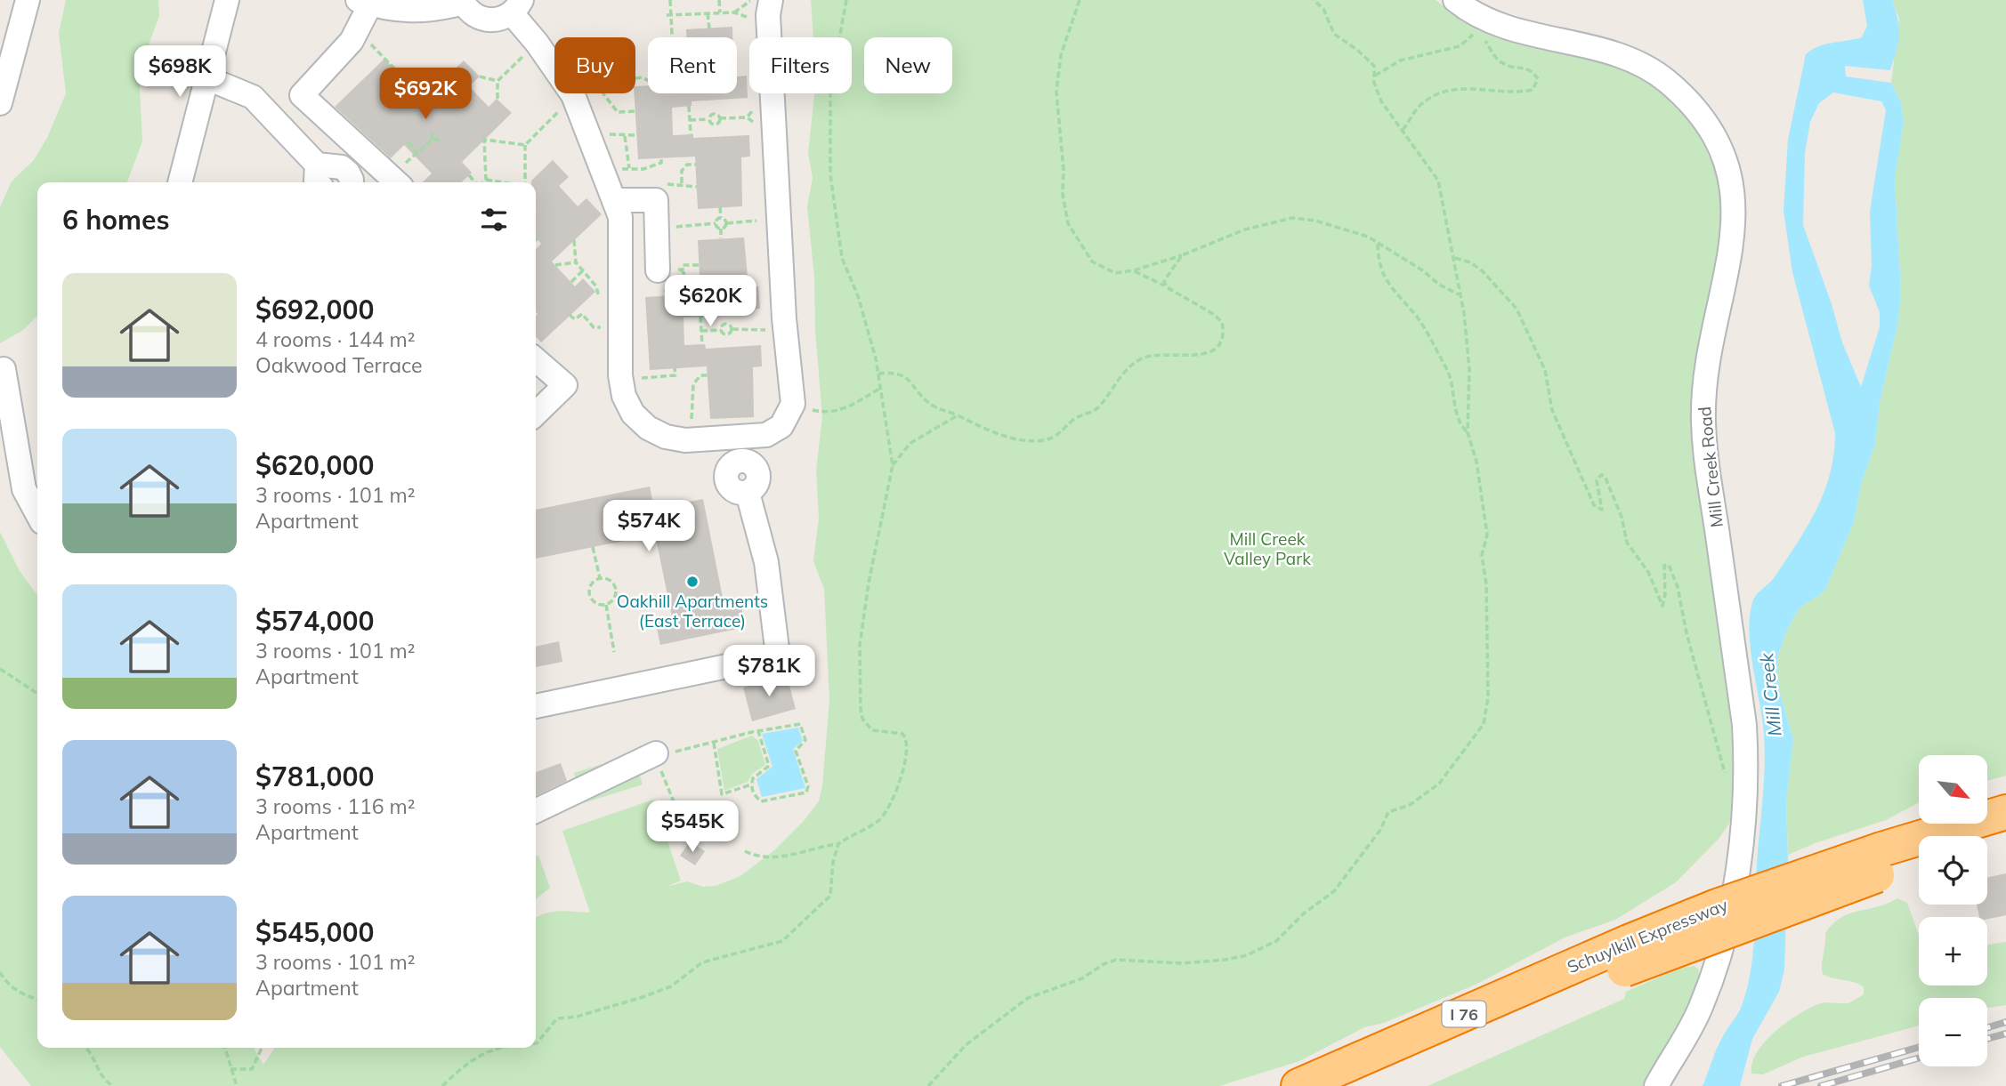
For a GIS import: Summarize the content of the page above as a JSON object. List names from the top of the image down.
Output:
{
  "streets": {
    "highway": ["Schuylkill Expressway", "I 76"],
    "street": ["Mill Creek Road"]
  },
  "water": ["Mill Creek"],
  "parks": ["Mill Creek Valley Park"],
  "places": ["Oakhill Apartments (East Terrace)"],
  "north": "bottom right",
  "page": {
    "chip": [
      "Buy",
      "Rent",
      "Filters",
      "New"
    ],
    "price": [
      "$698K",
      "$692K",
      "$620K",
      "$574K",
      "$781K",
      "$545K"
    ],
    "heading": "6 homes",
    "list": [
      {
        "name": "$692,000",
        "note": "4 rooms · 144 m² · Oakwood Terrace"
      },
      {
        "name": "$620,000",
        "note": "3 rooms · 101 m² · Apartment"
      },
      {
        "name": "$574,000",
        "note": "3 rooms · 101 m² · Apartment"
      },
      {
        "name": "$781,000",
        "note": "3 rooms · 116 m² · Apartment"
      },
      {
        "name": "$545,000",
        "note": "3 rooms · 101 m² · Apartment"
      }
    ],
    "map_buttons": ["+", "−"]
  }
}
